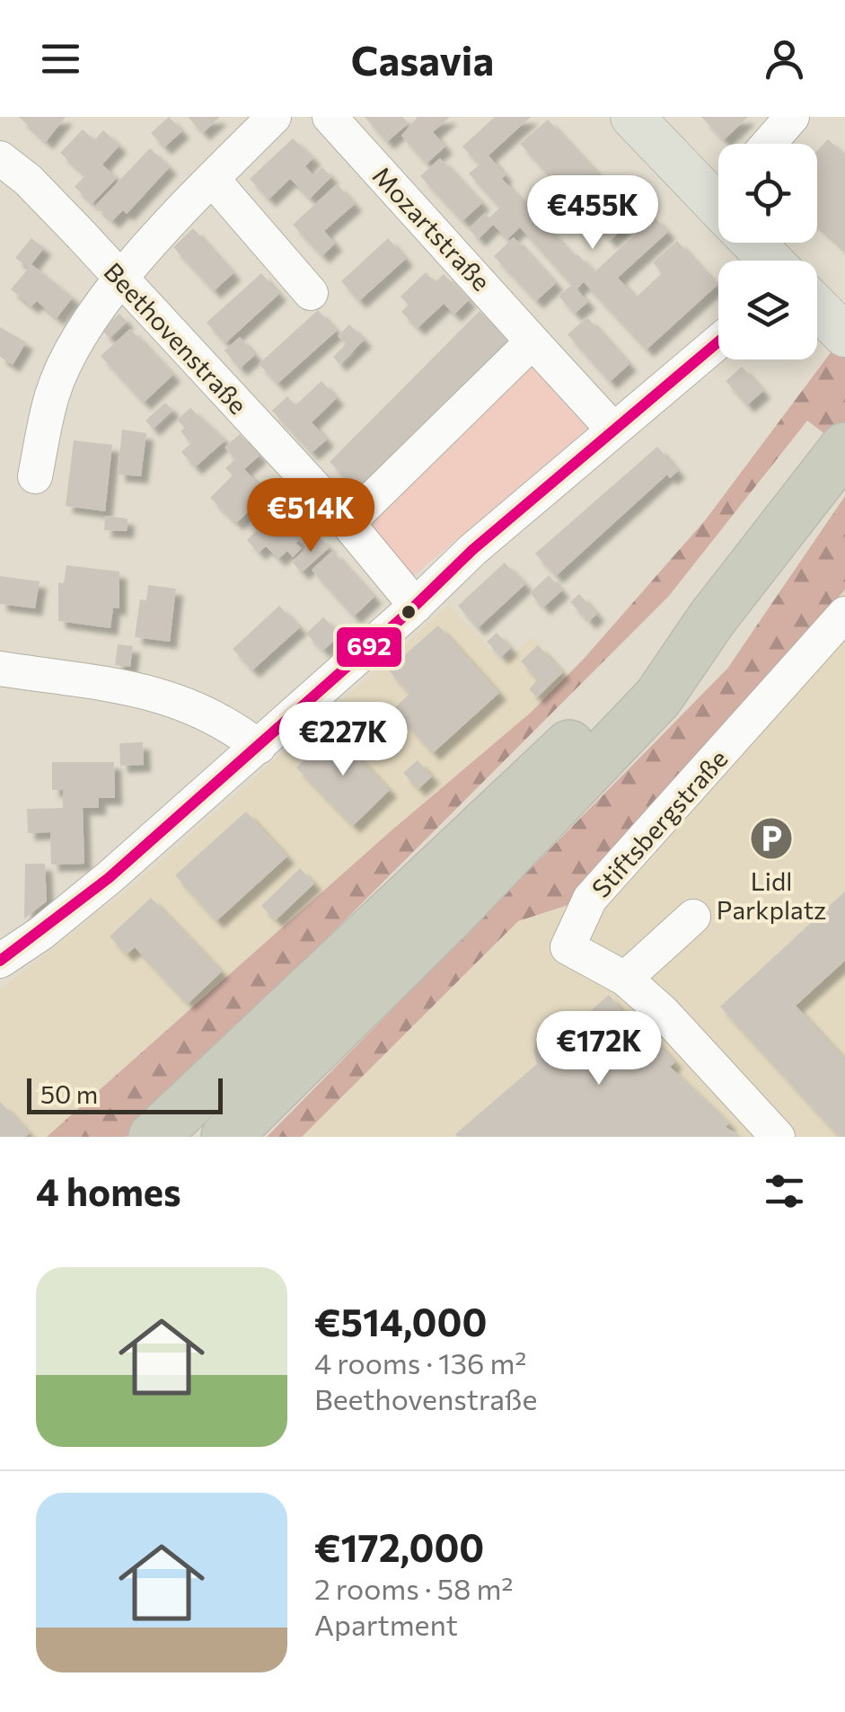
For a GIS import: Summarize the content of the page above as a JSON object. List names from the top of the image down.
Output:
{
  "streets": {
    "street": ["Mozartstraße", "Beethovenstraße", "Stiftsbergstraße"]
  },
  "places": {
    "parking": ["Lidl Parkplatz"]
  },
  "lines": ["transit line 692"],
  "scale_bar": "50 m",
  "page": {
    "header": "Casavia",
    "price": [
      "€455K",
      "€514K",
      "€227K",
      "€172K"
    ],
    "scale": "50 m",
    "heading": "4 homes",
    "list": [
      {
        "name": "€514,000",
        "note": "4 rooms · 136 m² · Beethovenstraße"
      },
      {
        "name": "€172,000",
        "note": "2 rooms · 58 m² · Apartment"
      }
    ]
  }
}
